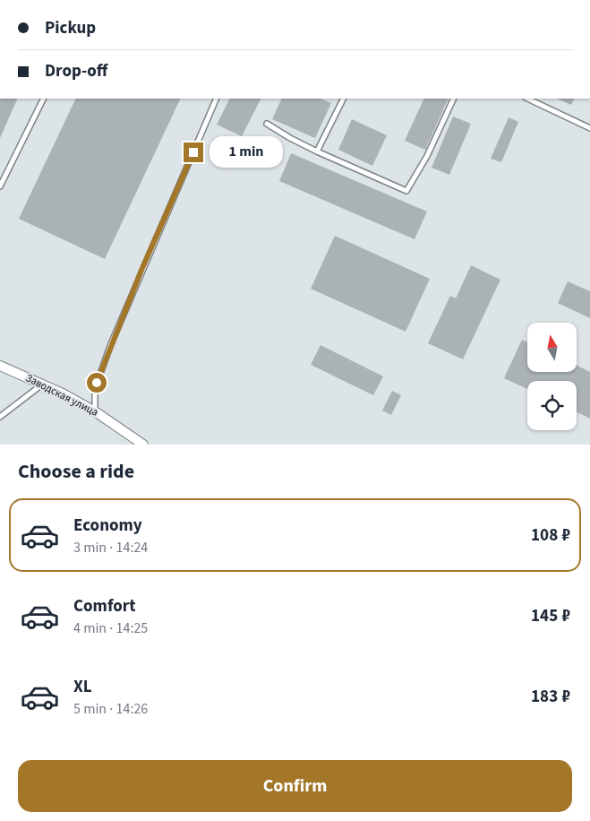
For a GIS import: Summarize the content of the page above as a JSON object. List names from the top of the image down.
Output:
{
  "streets": {
    "street": ["Заводская улица"]
  },
  "north": "top",
  "page": {
    "banner": ["Pickup", "Drop-off"],
    "bubble": "1 min",
    "heading": "Choose a ride",
    "list": [
      {
        "name": "Economy",
        "note": "3 min · 14:24",
        "value": "108 ₽"
      },
      {
        "name": "Comfort",
        "note": "4 min · 14:25",
        "value": "145 ₽"
      },
      {
        "name": "XL",
        "note": "5 min · 14:26",
        "value": "183 ₽"
      }
    ],
    "buttons": "Confirm"
  }
}
